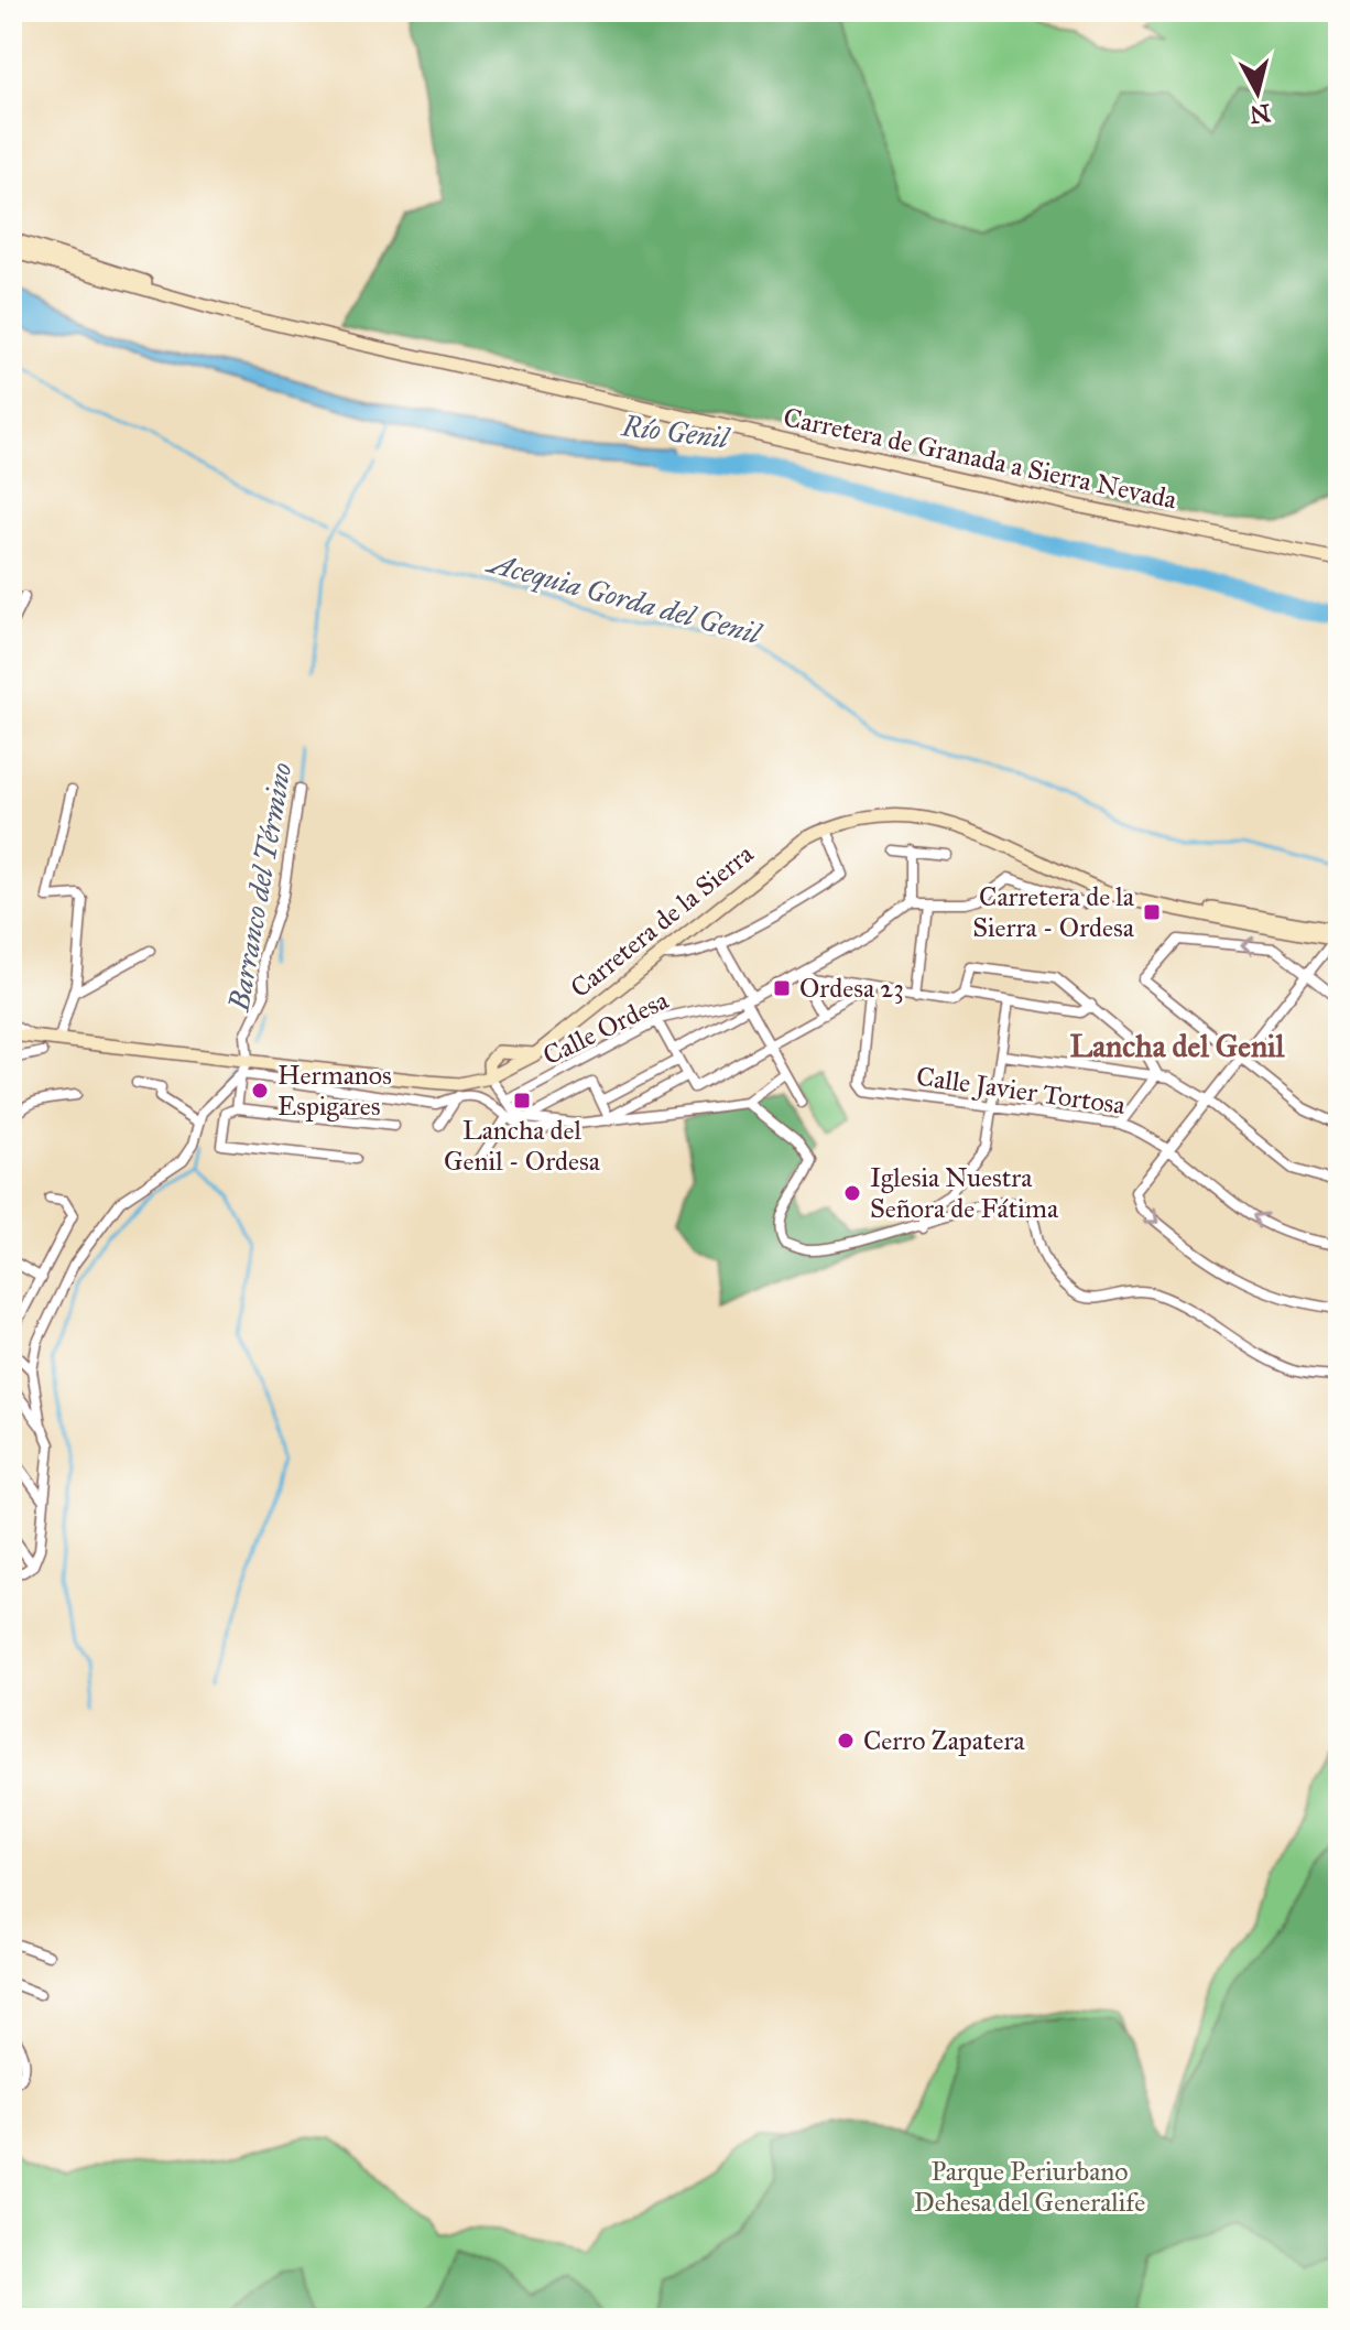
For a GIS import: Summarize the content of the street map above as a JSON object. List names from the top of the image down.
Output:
{
  "streets": {
    "street": [
      "Carretera de Granada a Sierra Nevada",
      "Carretera de la Sierra",
      "Calle Ordesa",
      "Calle Javier Tortosa"
    ]
  },
  "districts": ["Lancha del Genil"],
  "water": ["Río Genil", "Acequia Gorda del Genil", "Barranco del Término"],
  "parks": ["Parque Periurbano Dehesa del Generalife"],
  "places": {
    "transit": ["Carretera de la Sierra - Ordesa", "Ordesa 23", "Lancha del Genil - Ordesa"],
    "other": ["Hermanos Espigares", "Iglesia Nuestra Señora de Fátima", "Cerro Zapatera"]
  },
  "north": "bottom"
}
